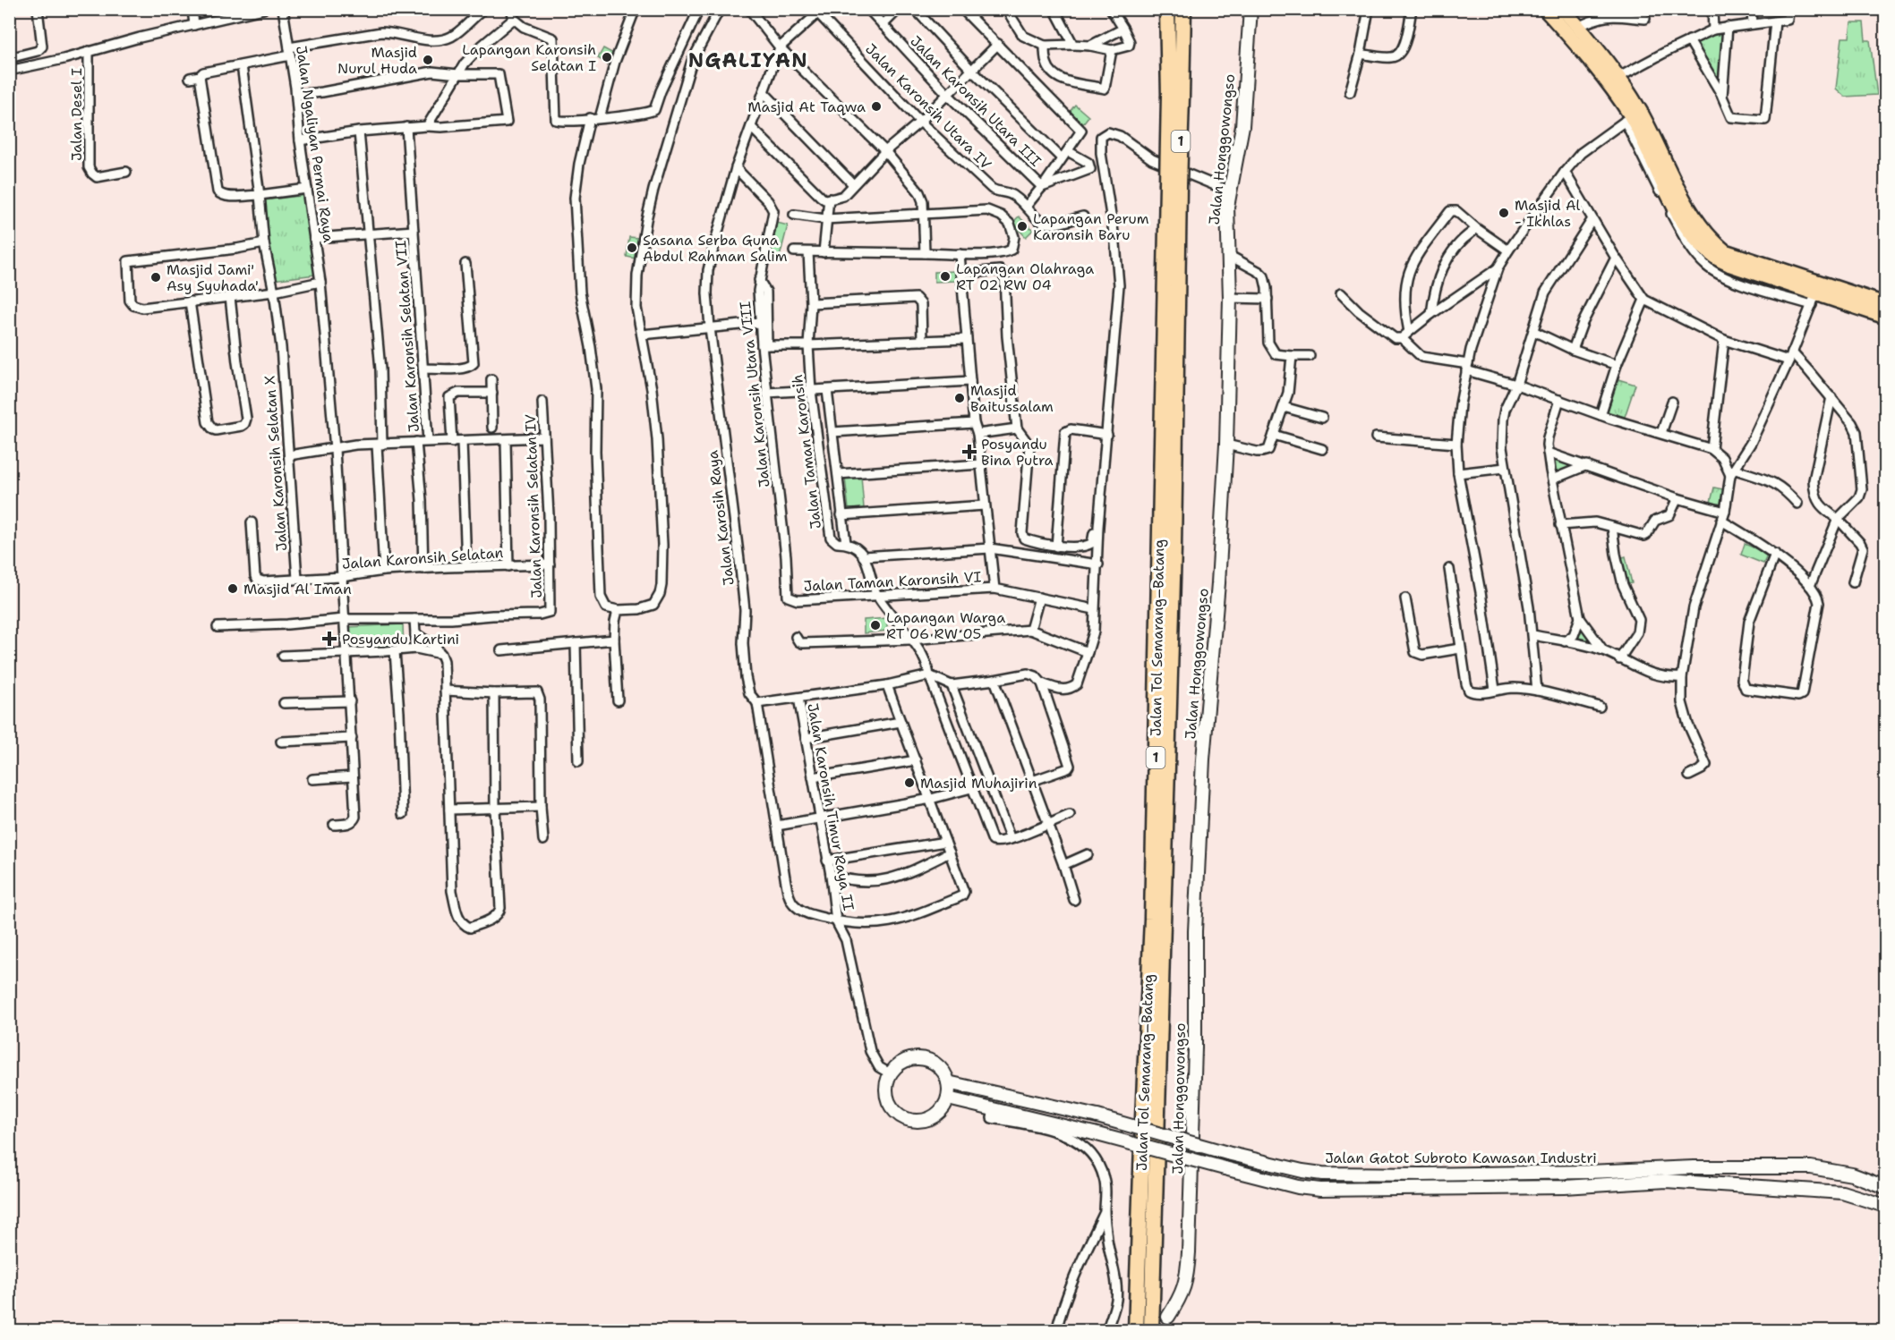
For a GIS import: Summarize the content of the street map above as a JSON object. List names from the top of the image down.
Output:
{
  "streets": {
    "highway": ["1", "Jalan Tol Semarang–Batang"],
    "street": [
      "Jalan Karonsih Utara III",
      "Jalan Karonsih Utara IV",
      "Jalan Desel I",
      "Jalan Ngaliyan Permai Raya",
      "Jalan Honggowongso",
      "Jalan Karonsih Selatan VII",
      "Jalan Karonsih Utara VIII",
      "Jalan Taman Karonsih",
      "Jalan Karonsih Selatan X",
      "Jalan Karonsih Selatan IV",
      "Jalan Karosih Raya",
      "Jalan Karonsih Selatan",
      "Jalan Taman Karonsih VI",
      "Jalan Karonsih Timur Raya II",
      "Jalan Gatot Subroto Kawasan Industri"
    ]
  },
  "crossings": [
    ["Jalan Ngaliyan Permai Raya", "Jalan Karonsih Selatan"],
    ["Jalan Karonsih Selatan VII", "Jalan Karonsih Selatan"],
    ["Jalan Karonsih Utara VIII", "Jalan Karosih Raya"],
    ["Jalan Karonsih Utara VIII", "Jalan Taman Karonsih VI"],
    ["Jalan Karonsih Selatan X", "Jalan Karonsih Selatan"],
    ["Jalan Karonsih Selatan IV", "Jalan Karonsih Selatan"],
    ["Jalan Karosih Raya", "Jalan Karonsih Timur Raya II"],
    ["Jalan Karonsih Timur Raya II", "Jalan Gatot Subroto Kawasan Industri"]
  ],
  "districts": ["NGALIYAN"],
  "places": {
    "other": [
      "Lapangan Karonsih Selatan I",
      "Masjid Nurul Huda",
      "Masjid At Taqwa",
      "Masjid Al - Ikhlas",
      "Lapangan Perum Karonsih Baru",
      "Sasana Serba Guna Abdul Rahman Salim",
      "Lapangan Olahraga RT 02 RW 04",
      "Masjid Jami' Asy Syuhada'",
      "Masjid Baitussalam",
      "Masjid Al Iman",
      "Lapangan Warga RT 06 RW 05",
      "Masjid Muhajirin"
    ],
    "health": ["Posyandu Bina Putra", "Posyandu Kartini"]
  }
}
